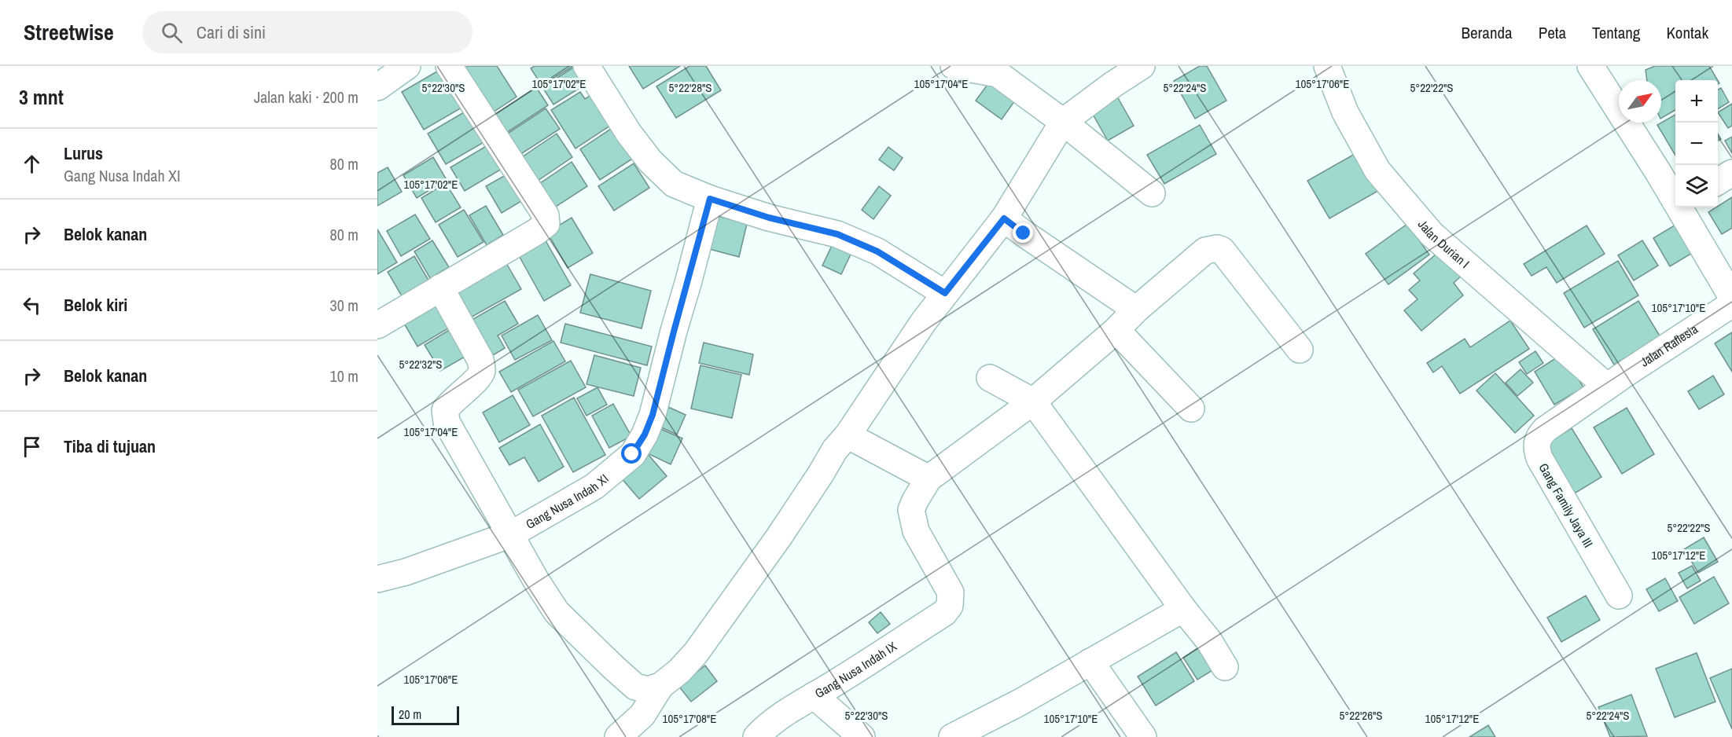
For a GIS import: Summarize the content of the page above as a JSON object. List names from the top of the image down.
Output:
{
  "streets": {
    "street": [
      "Jalan Durian I",
      "Jalan Raflesia",
      "Gang Nusa Indah XI",
      "Gang Family Jaya III",
      "Gang Nusa Indah IX"
    ]
  },
  "crossings": [
    ["Jalan Durian I", "Jalan Raflesia"],
    ["Jalan Durian I", "Gang Family Jaya III"],
    ["Jalan Raflesia", "Gang Family Jaya III"]
  ],
  "scale_bar": "20 m",
  "north": "top right",
  "page": {
    "header": "Streetwise",
    "search": "Cari di sini",
    "nav": [
      "Beranda",
      "Peta",
      "Tentang",
      "Kontak"
    ],
    "heading": ["3 mnt", "Jalan kaki · 200 m"],
    "map_buttons": ["+", "−"],
    "list": [
      ["Lurus", "Gang Nusa Indah XI", "80 m"],
      ["Belok kanan", "80 m"],
      ["Belok kiri", "30 m"],
      ["Belok kanan", "10 m"],
      "Tiba di tujuan"
    ],
    "scale": "20 m"
  },
  "coordinates": [
    "105°17'02\"E",
    "105°17'04\"E",
    "105°17'06\"E",
    "5°22'24\"S",
    "5°22'30\"S",
    "5°22'28\"S",
    "5°22'22\"S",
    "105°17'10\"E",
    "5°22'32\"S",
    "105°17'12\"E",
    "5°22'26\"S",
    "105°17'08\"E"
  ]
}
